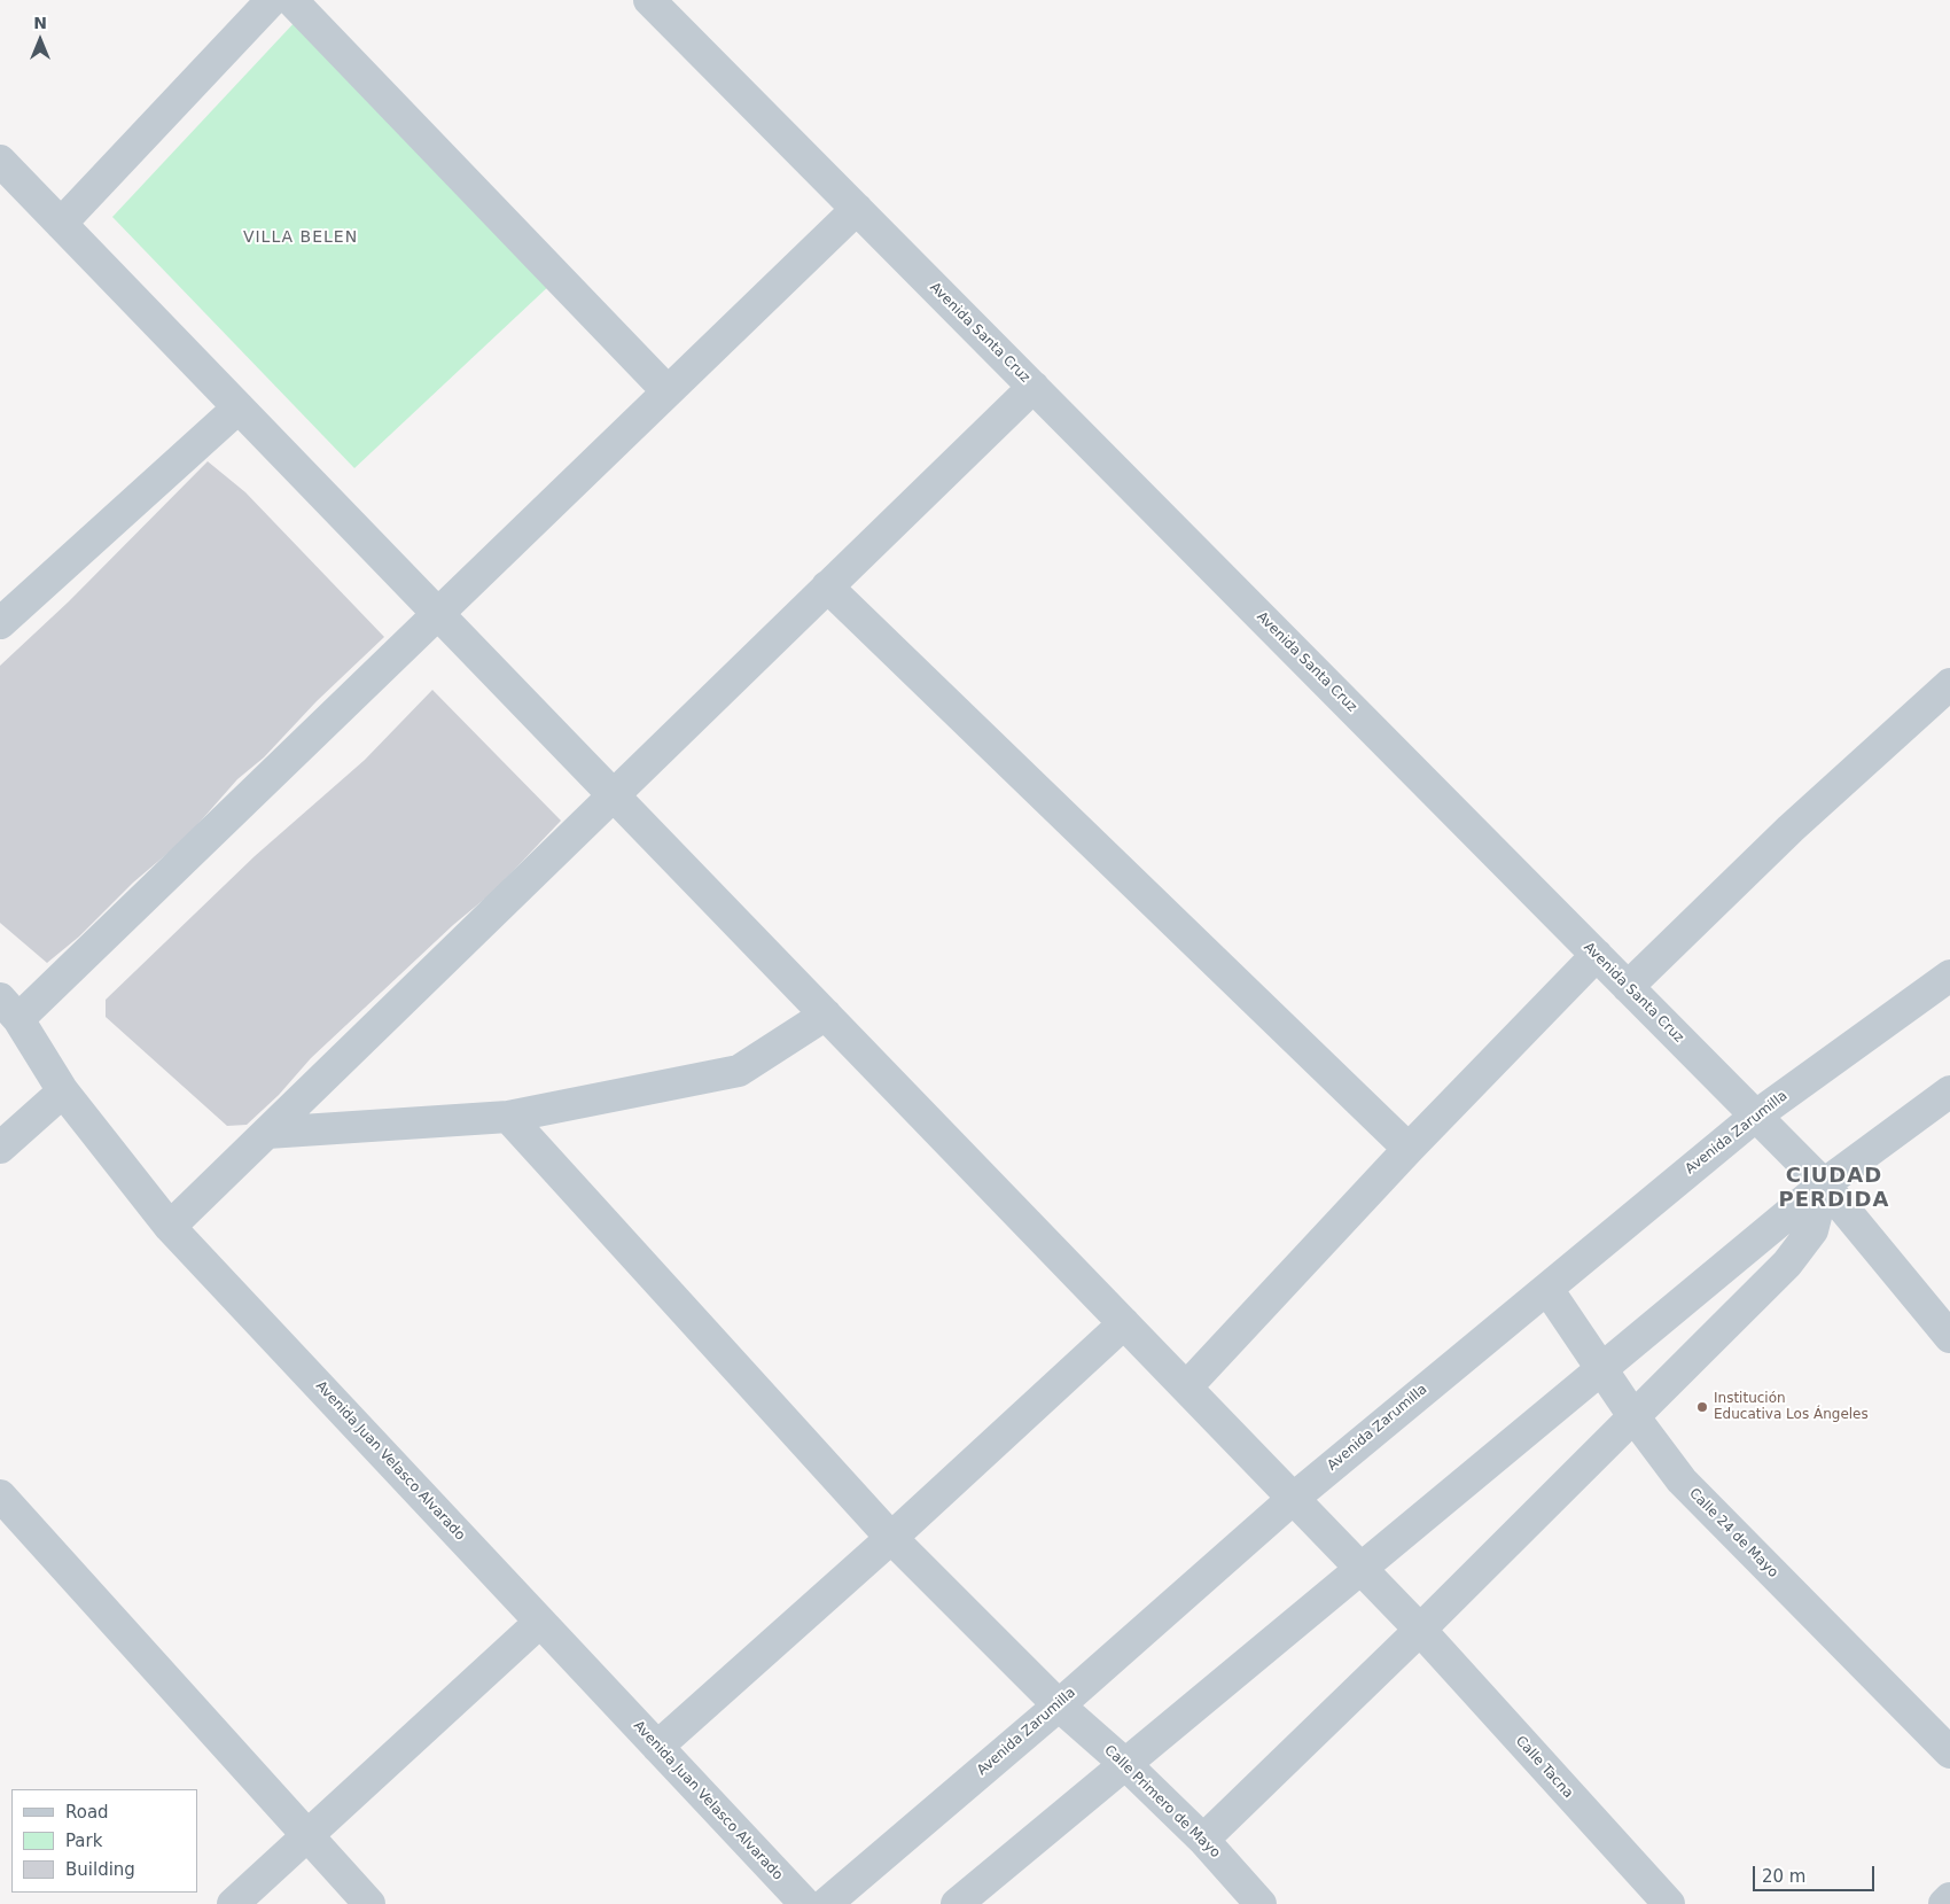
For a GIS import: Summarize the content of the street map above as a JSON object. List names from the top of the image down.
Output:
{
  "streets": {
    "street": [
      "Avenida Santa Cruz",
      "Avenida Zarumilla",
      "Avenida Juan Velasco Alvarado",
      "Calle 24 de Mayo",
      "Calle Tacna",
      "Calle Primero de Mayo"
    ]
  },
  "crossings": [
    ["Avenida Santa Cruz", "Avenida Zarumilla"],
    ["Avenida Zarumilla", "Calle 24 de Mayo"],
    ["Avenida Zarumilla", "Calle Tacna"],
    ["Avenida Zarumilla", "Calle Primero de Mayo"]
  ],
  "districts": ["VILLA BELEN", "CIUDAD PERDIDA"],
  "places": ["Institución Educativa Los Ángeles"],
  "legend": ["Road", "Park", "Building"],
  "scale_bar": "20 m",
  "north": "top"
}
